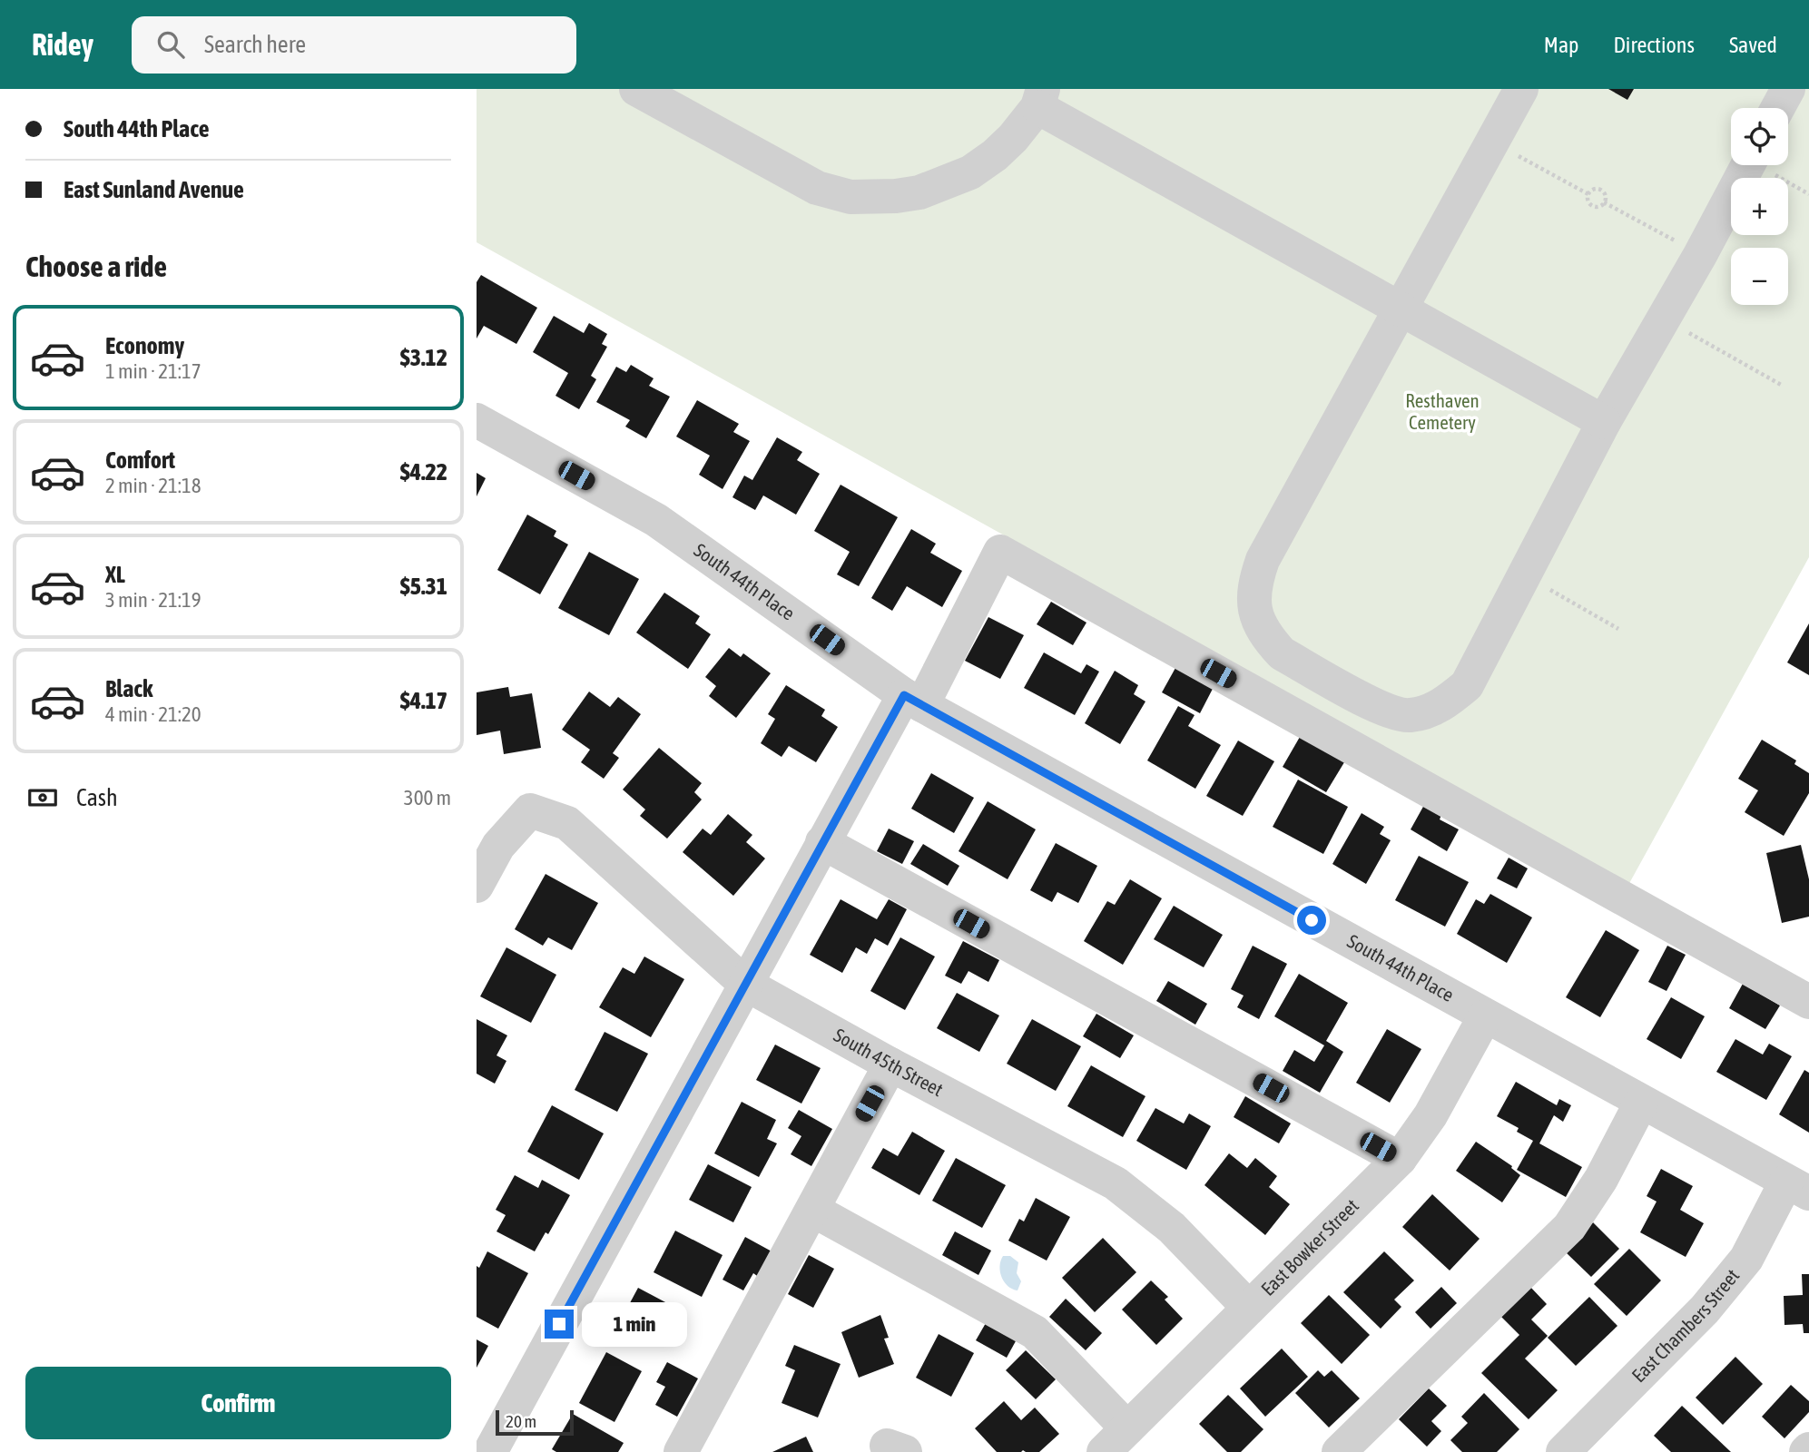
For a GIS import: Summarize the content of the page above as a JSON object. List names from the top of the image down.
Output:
{
  "streets": {
    "street": [
      "South 44th Place",
      "South 45th Street",
      "East Bowker Street",
      "East Chambers Street"
    ]
  },
  "crossings": [
    ["South 44th Place", "East Bowker Street"],
    ["South 44th Place", "East Chambers Street"],
    ["South 45th Street", "East Bowker Street"]
  ],
  "parks": ["Resthaven Cemetery"],
  "scale_bar": "20 m",
  "page": {
    "header": "Ridey",
    "search": "Search here",
    "nav": ["Map", "Directions", "Saved"],
    "banner": ["South 44th Place", "East Sunland Avenue"],
    "map_buttons": ["+", "−"],
    "heading": "Choose a ride",
    "list": [
      {
        "name": "Economy",
        "note": "1 min · 21:17",
        "value": "$3.12"
      },
      {
        "name": "Comfort",
        "note": "2 min · 21:18",
        "value": "$4.22"
      },
      {
        "name": "XL",
        "note": "3 min · 21:19",
        "value": "$5.31"
      },
      {
        "name": "Black",
        "note": "4 min · 21:20",
        "value": "$4.17"
      }
    ],
    "pay": ["Cash", "300 m"],
    "bubble": "1 min",
    "buttons": "Confirm",
    "scale": "20 m"
  }
}
